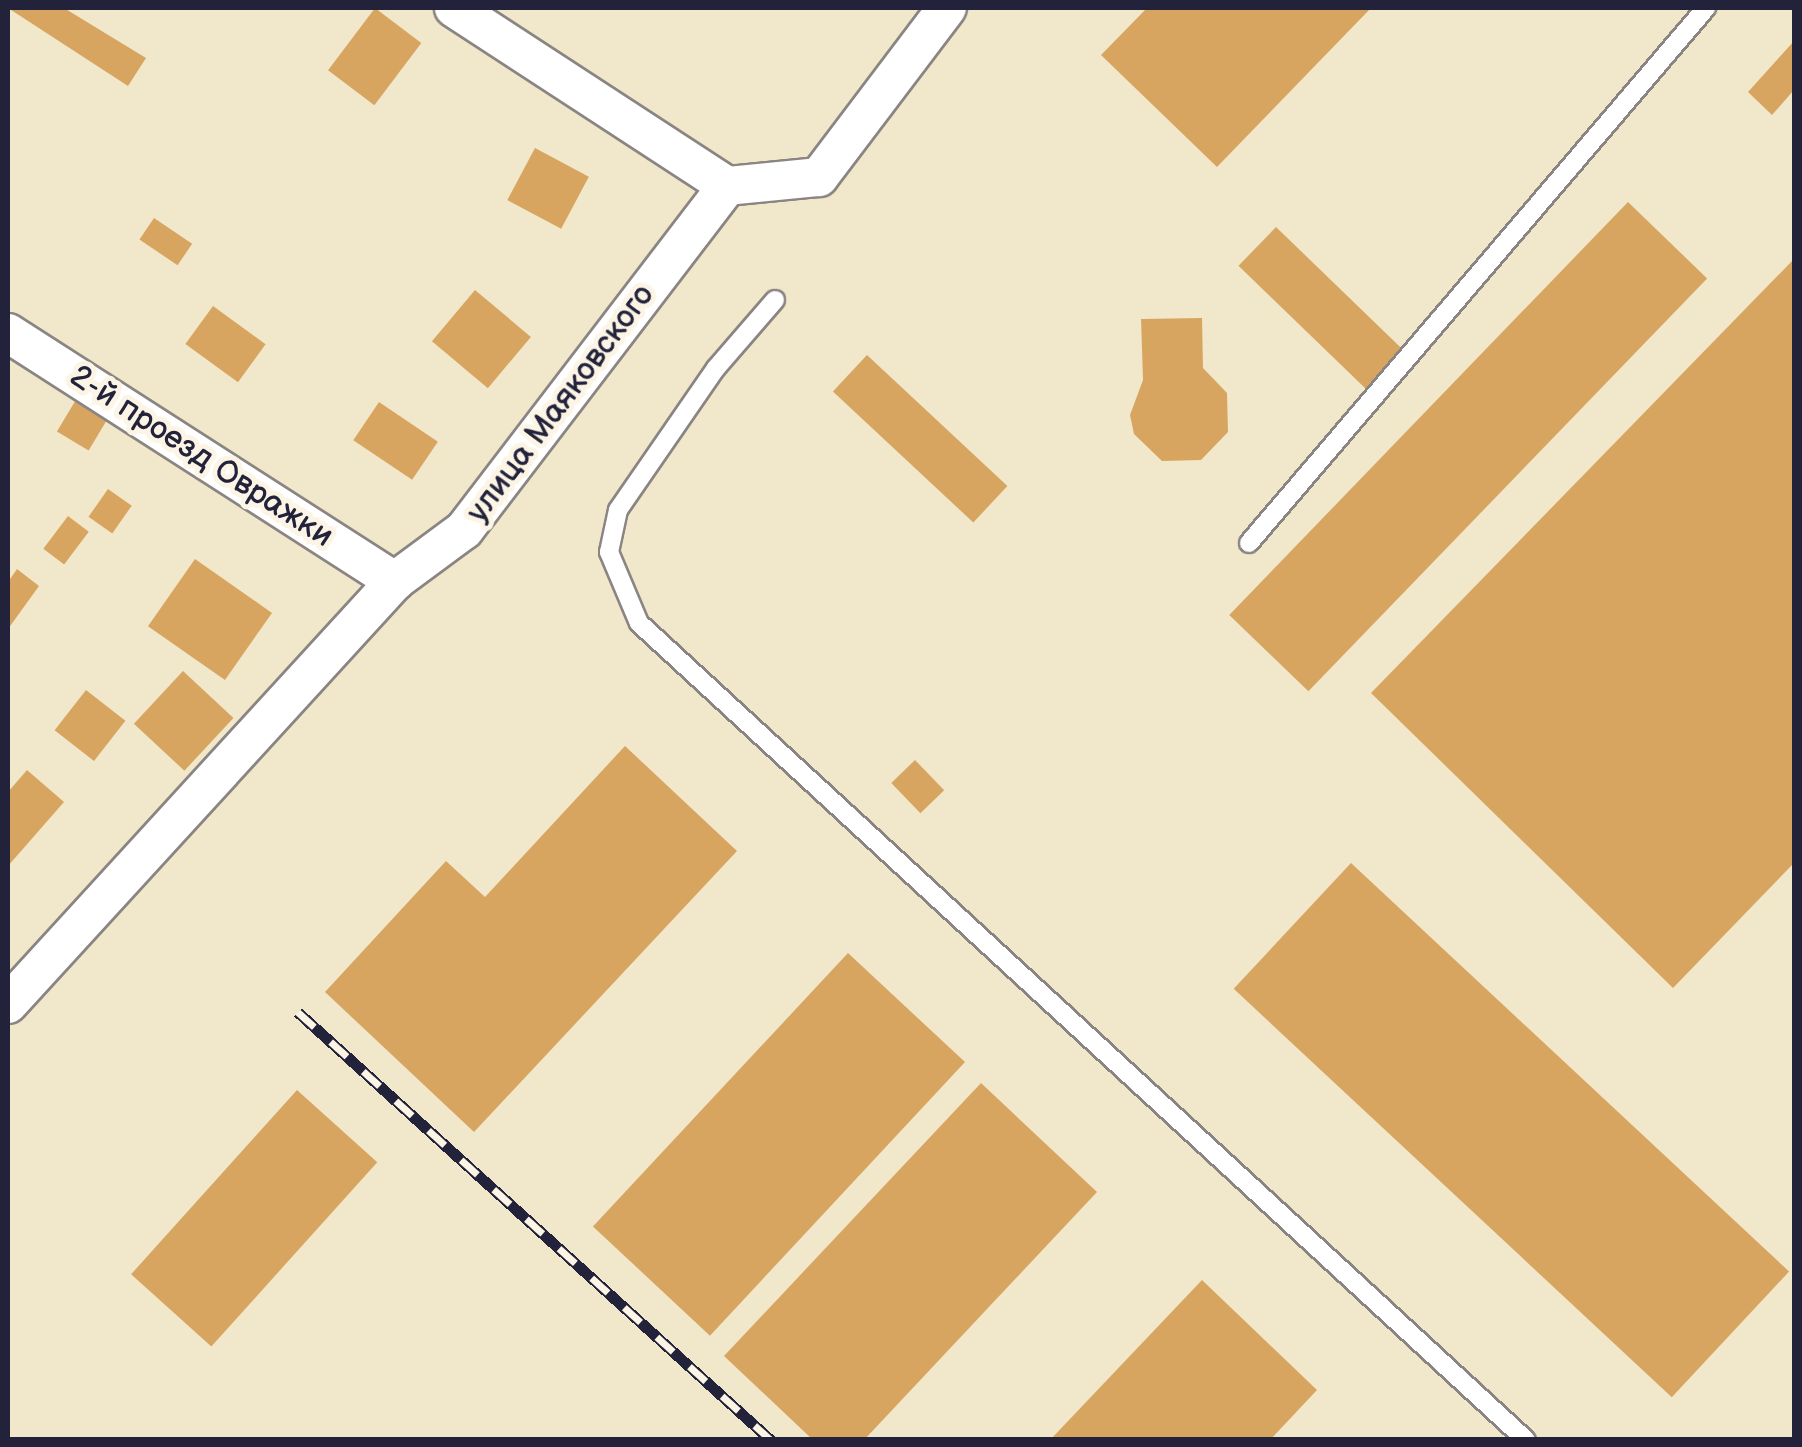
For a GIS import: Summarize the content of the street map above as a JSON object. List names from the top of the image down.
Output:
{
  "streets": {
    "street": ["улица Маяковского", "2-й проезд Овражки"]
  },
  "crossings": [
    ["улица Маяковского", "2-й проезд Овражки"]
  ]
}
